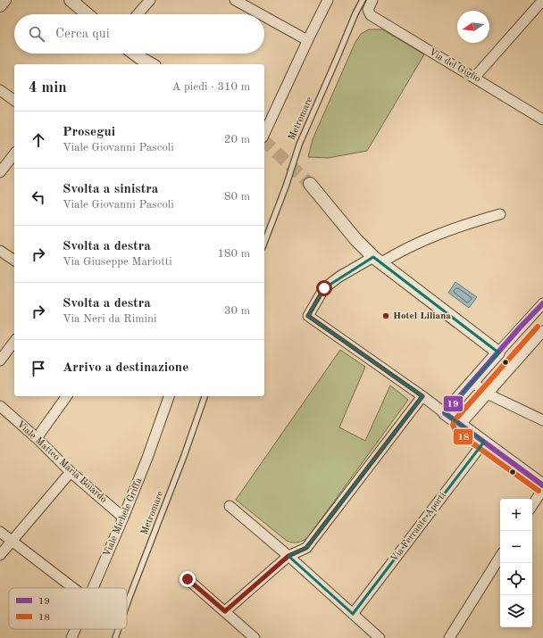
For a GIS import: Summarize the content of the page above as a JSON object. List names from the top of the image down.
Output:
{
  "streets": {
    "street": [
      "Via del Giglio",
      "Viale Matteo Maria Boiardo",
      "Viale Michele Griffa",
      "Via Ferrante Aporti"
    ],
    "lane": ["Metromare"]
  },
  "crossings": [
    ["Viale Matteo Maria Boiardo", "Viale Michele Griffa"]
  ],
  "places": ["Hotel Liliana"],
  "lines": ["transit line 19", "transit line 18"],
  "legend": ["19", "18"],
  "north": "left",
  "page": {
    "search": "Cerca qui",
    "heading": ["4 min", "A piedi · 310 m"],
    "list": [
      ["Prosegui", "Viale Giovanni Pascoli", "20 m"],
      ["Svolta a sinistra", "Viale Giovanni Pascoli", "80 m"],
      ["Svolta a destra", "Via Giuseppe Mariotti", "180 m"],
      ["Svolta a destra", "Via Neri da Rimini", "30 m"],
      "Arrivo a destinazione"
    ],
    "map_buttons": ["+", "−"]
  }
}
